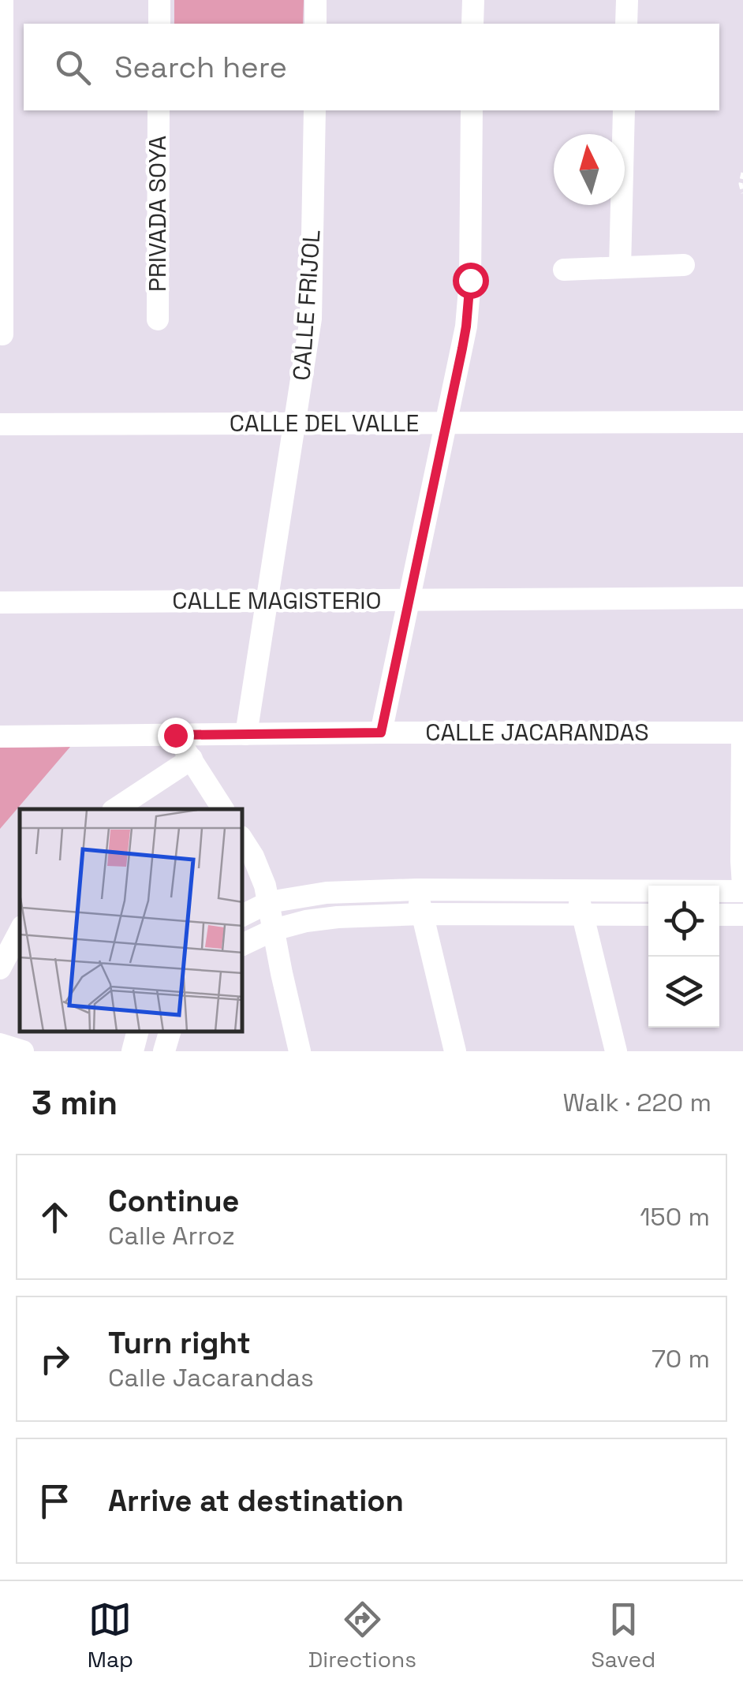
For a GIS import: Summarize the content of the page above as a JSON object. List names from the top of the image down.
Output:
{
  "streets": {
    "street": [
      "PRIVADA SOYA",
      "CALLE FRIJOL",
      "CALLE DEL VALLE",
      "CALLE MAGISTERIO",
      "CALLE JACARANDAS"
    ]
  },
  "crossings": [
    ["CALLE FRIJOL", "CALLE DEL VALLE"],
    ["CALLE FRIJOL", "CALLE MAGISTERIO"],
    ["CALLE FRIJOL", "CALLE JACARANDAS"]
  ],
  "north": "top",
  "page": {
    "search": "Search here",
    "heading": ["3 min", "Walk · 220 m"],
    "list": [
      ["Continue", "Calle Arroz", "150 m"],
      ["Turn right", "Calle Jacarandas", "70 m"],
      "Arrive at destination"
    ],
    "nav": ["Map", "Directions", "Saved"]
  }
}
